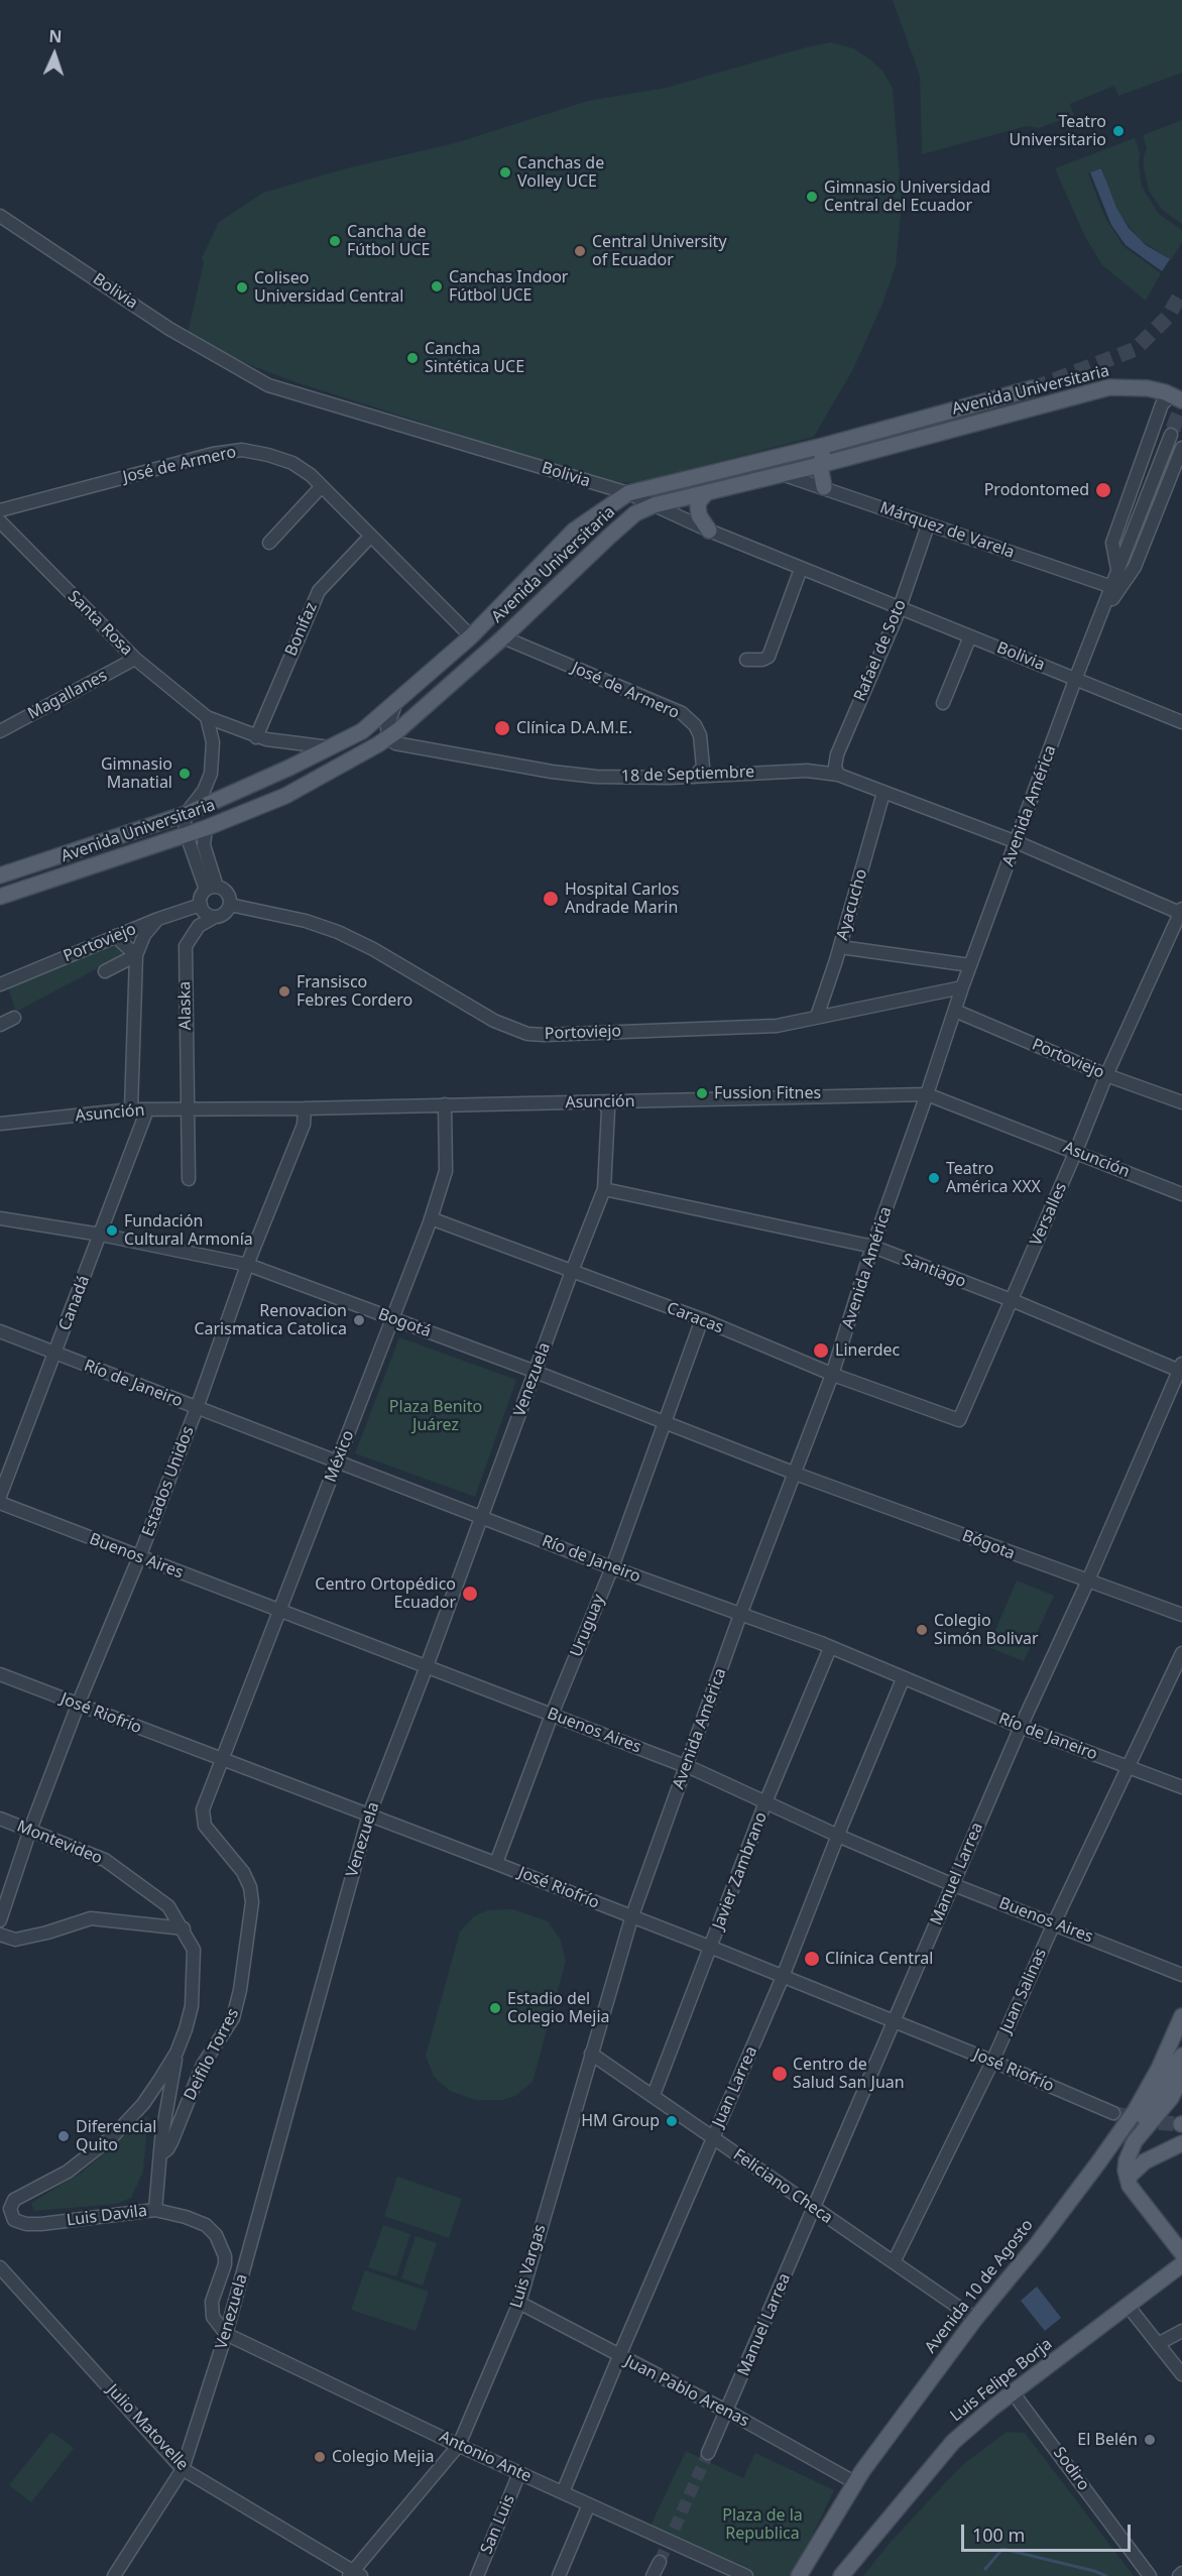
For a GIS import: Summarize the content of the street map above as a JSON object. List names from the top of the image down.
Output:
{
  "streets": {
    "main road": ["Avenida Universitaria", "Avenida 10 de Agosto", "Luis Felipe Borja"],
    "street": [
      "Bolivia",
      "José de Armero",
      "Márquez de Varela",
      "Santa Rosa",
      "Bonifaz",
      "Rafael de Soto",
      "Magallanes",
      "18 de Septiembre",
      "Avenida América",
      "Ayacucho",
      "Portoviejo",
      "Alaska",
      "Asunción",
      "Versalles",
      "Santiago",
      "Canadá",
      "Caracas",
      "Bogotá",
      "Venezuela",
      "Río de Janeiro",
      "México",
      "Estados Unidos",
      "Bógota",
      "Buenos Aires",
      "Uruguay",
      "José Riofrío",
      "Montevideo",
      "Javier Zambrano",
      "Manuel Larrea",
      "Juan Salinas",
      "Deifilo Torres",
      "Juan Larrea",
      "Feliciano Checa",
      "Luis Davila",
      "Luis Vargas",
      "Juan Pablo Arenas",
      "Julio Matovelle",
      "Antonio Ante",
      "Sodiro",
      "San Luis"
    ]
  },
  "crossings": [
    ["Bolivia", "Avenida Universitaria"],
    ["Bolivia", "Rafael de Soto"],
    ["Bolivia", "Avenida América"],
    ["Avenida Universitaria", "José de Armero"],
    ["Avenida Universitaria", "Márquez de Varela"],
    ["Avenida Universitaria", "Santa Rosa"],
    ["Avenida Universitaria", "18 de Septiembre"],
    ["Avenida Universitaria", "Avenida América"],
    ["José de Armero", "Bonifaz"],
    ["José de Armero", "18 de Septiembre"],
    ["Márquez de Varela", "Rafael de Soto"],
    ["Márquez de Varela", "Avenida América"],
    ["Santa Rosa", "Bonifaz"],
    ["Santa Rosa", "Magallanes"],
    ["Rafael de Soto", "18 de Septiembre"],
    ["18 de Septiembre", "Avenida América"],
    ["18 de Septiembre", "Ayacucho"],
    ["18 de Septiembre", "Versalles"],
    ["Avenida América", "Portoviejo"],
    ["Avenida América", "Asunción"],
    ["Avenida América", "Santiago"],
    ["Avenida América", "Caracas"],
    ["Avenida América", "Bogotá"],
    ["Avenida América", "Río de Janeiro"],
    ["Avenida América", "Bógota"],
    ["Avenida América", "Buenos Aires"],
    ["Avenida América", "José Riofrío"],
    ["Avenida América", "Luis Vargas"],
    ["Ayacucho", "Portoviejo"],
    ["Portoviejo", "Alaska"],
    ["Portoviejo", "Versalles"],
    ["Alaska", "Asunción"],
    ["Asunción", "Versalles"],
    ["Asunción", "Canadá"],
    ["Asunción", "Venezuela"],
    ["Asunción", "México"],
    ["Asunción", "Estados Unidos"],
    ["Versalles", "Santiago"],
    ["Versalles", "Caracas"],
    ["Santiago", "Venezuela"],
    ["Santiago", "Manuel Larrea"],
    ["Canadá", "Bogotá"],
    ["Canadá", "Río de Janeiro"],
    ["Caracas", "Venezuela"],
    ["Caracas", "México"],
    ["Caracas", "Uruguay"],
    ["Bogotá", "Venezuela"],
    ["Bogotá", "México"],
    ["Bogotá", "Estados Unidos"],
    ["Bogotá", "Bógota"],
    ["Bogotá", "Uruguay"],
    ["Venezuela", "Río de Janeiro"],
    ["Venezuela", "Buenos Aires"],
    ["Venezuela", "José Riofrío"],
    ["Venezuela", "Luis Davila"],
    ["Venezuela", "Julio Matovelle"],
    ["Venezuela", "Antonio Ante"],
    ["Río de Janeiro", "México"],
    ["Río de Janeiro", "Estados Unidos"],
    ["Río de Janeiro", "Uruguay"],
    ["Río de Janeiro", "Javier Zambrano"],
    ["Río de Janeiro", "Manuel Larrea"],
    ["Río de Janeiro", "Juan Salinas"],
    ["Río de Janeiro", "Juan Larrea"],
    ["México", "Buenos Aires"],
    ["México", "José Riofrío"],
    ["México", "Deifilo Torres"],
    ["Estados Unidos", "Buenos Aires"],
    ["Estados Unidos", "José Riofrío"],
    ["Estados Unidos", "Montevideo"],
    ["Bógota", "Manuel Larrea"],
    ["Buenos Aires", "Uruguay"],
    ["Buenos Aires", "Javier Zambrano"],
    ["Buenos Aires", "Manuel Larrea"],
    ["Buenos Aires", "Juan Salinas"],
    ["Buenos Aires", "Juan Larrea"],
    ["Uruguay", "José Riofrío"],
    ["José Riofrío", "Javier Zambrano"],
    ["José Riofrío", "Manuel Larrea"],
    ["José Riofrío", "Juan Salinas"],
    ["José Riofrío", "Juan Larrea"],
    ["José Riofrío", "Luis Vargas"],
    ["Montevideo", "Deifilo Torres"],
    ["Montevideo", "Luis Davila"],
    ["Javier Zambrano", "Feliciano Checa"],
    ["Manuel Larrea", "Feliciano Checa"],
    ["Manuel Larrea", "Juan Pablo Arenas"],
    ["Juan Salinas", "Feliciano Checa"],
    ["Deifilo Torres", "Luis Davila"],
    ["Juan Larrea", "Feliciano Checa"],
    ["Juan Larrea", "Juan Pablo Arenas"],
    ["Juan Larrea", "Antonio Ante"],
    ["Feliciano Checa", "Luis Vargas"],
    ["Feliciano Checa", "Avenida 10 de Agosto"],
    ["Luis Davila", "Antonio Ante"],
    ["Luis Vargas", "Juan Pablo Arenas"],
    ["Luis Vargas", "Julio Matovelle"],
    ["Luis Vargas", "Antonio Ante"],
    ["Avenida 10 de Agosto", "Juan Pablo Arenas"],
    ["Luis Felipe Borja", "Sodiro"],
    ["Antonio Ante", "San Luis"]
  ],
  "parks": ["Plaza Benito Juárez", "Plaza de la Republica"],
  "places": [
    "Teatro Universitario",
    "Canchas de Volley UCE",
    "Gimnasio Universidad Central del Ecuador",
    "Cancha de Fútbol UCE",
    "Central University of Ecuador",
    "Canchas Indoor Fútbol UCE",
    "Coliseo Universidad Central",
    "Cancha Sintética UCE",
    "Prodontomed",
    "Clínica D.A.M.E.",
    "Gimnasio Manatial",
    "Hospital Carlos Andrade Marin",
    "Fransisco Febres Cordero",
    "Fussion Fitnes",
    "Teatro América XXX",
    "Fundación Cultural Armonía",
    "Renovacion Carismatica Catolica",
    "Linerdec",
    "Centro Ortopédico Ecuador",
    "Colegio Simón Bolivar",
    "Clínica Central",
    "Estadio del Colegio Mejia",
    "Centro de Salud San Juan",
    "HM Group",
    "Diferencial Quito",
    "El Belén",
    "Colegio Mejia"
  ],
  "scale_bar": "100 m",
  "north": "top"
}
